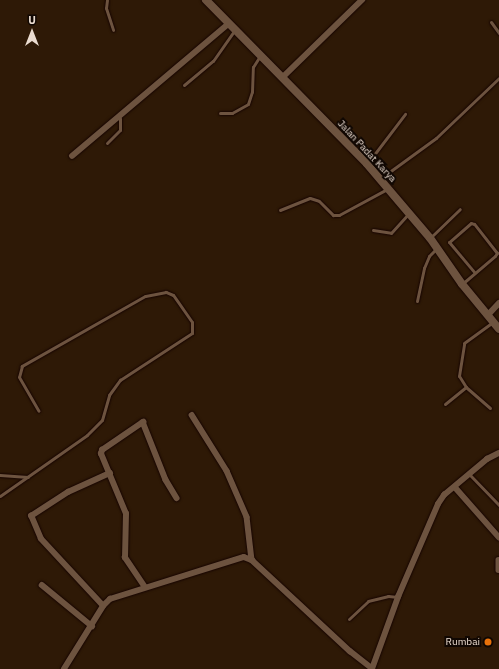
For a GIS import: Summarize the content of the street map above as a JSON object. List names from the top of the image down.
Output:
{
  "streets": {
    "street": ["Jalan Padat Karya"]
  },
  "places": ["Rumbai"],
  "north": "top"
}
